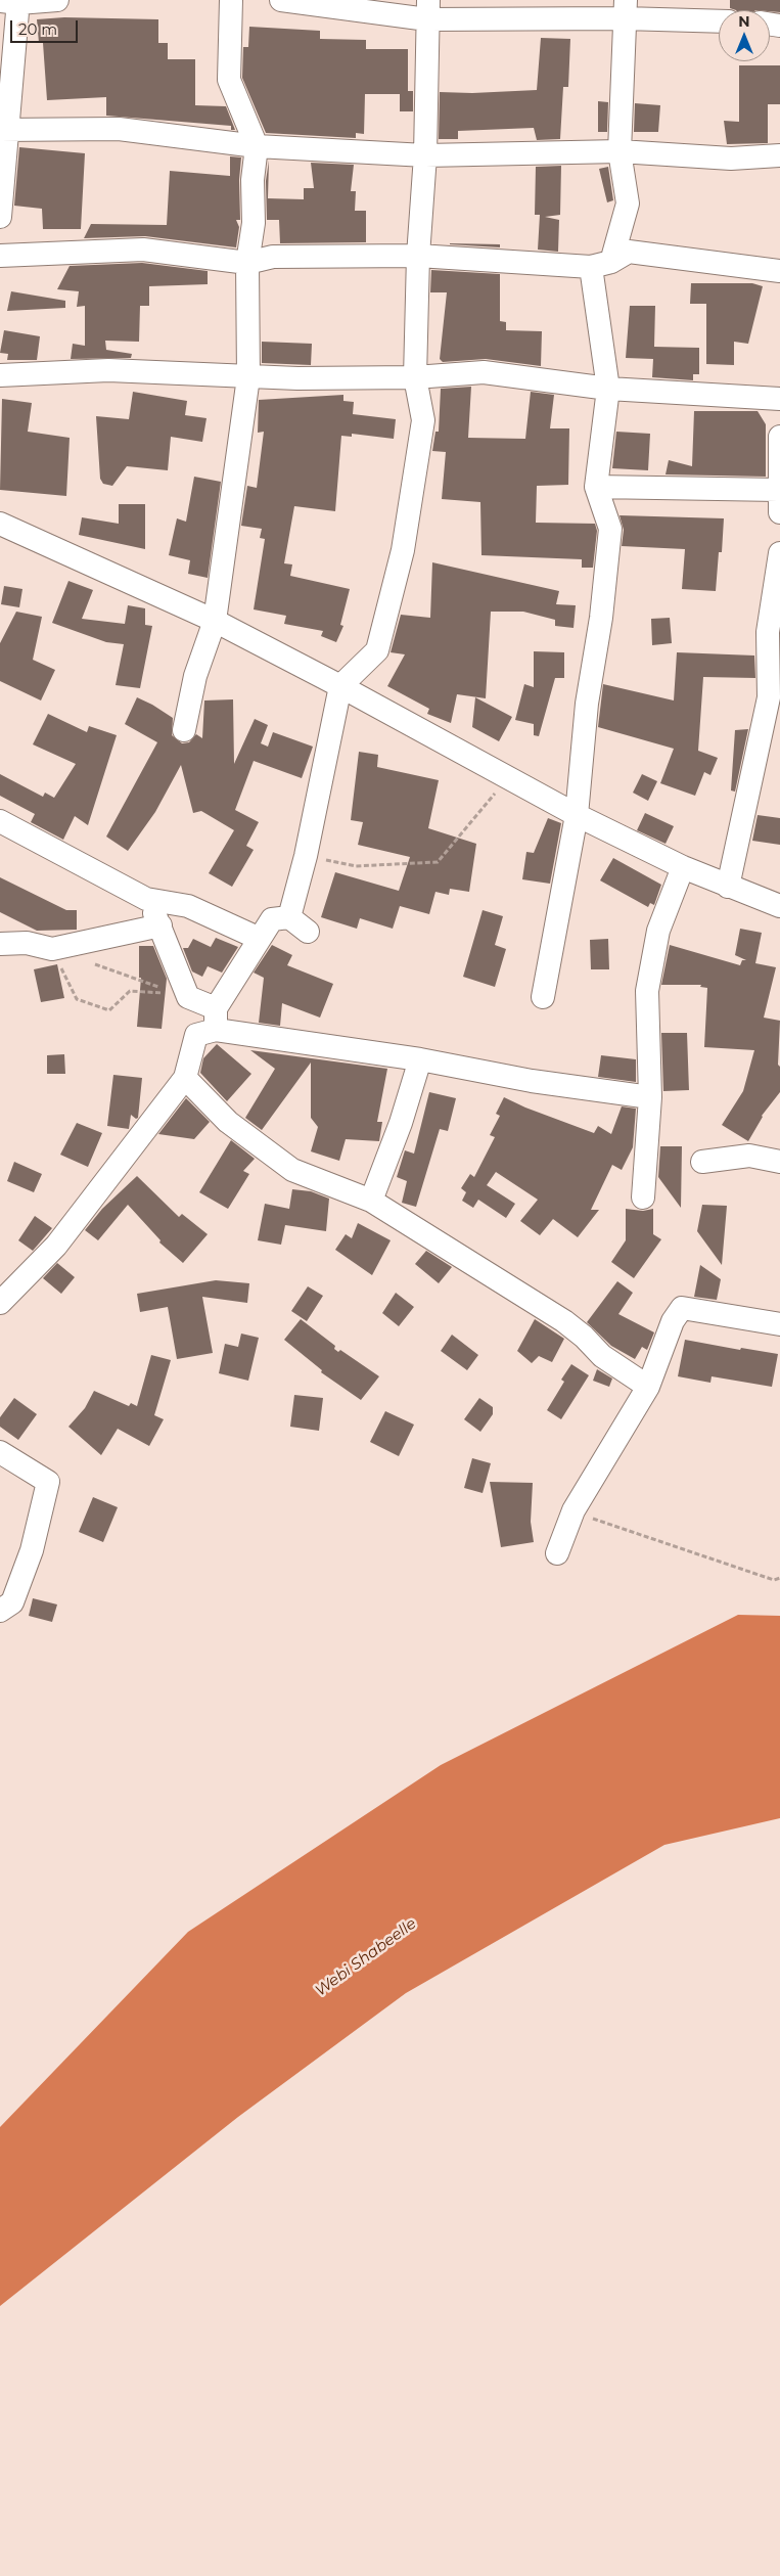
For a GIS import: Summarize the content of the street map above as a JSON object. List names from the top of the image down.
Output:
{
  "water": ["Webi Shabeelle"],
  "scale_bar": "20 m",
  "north": "top"
}
